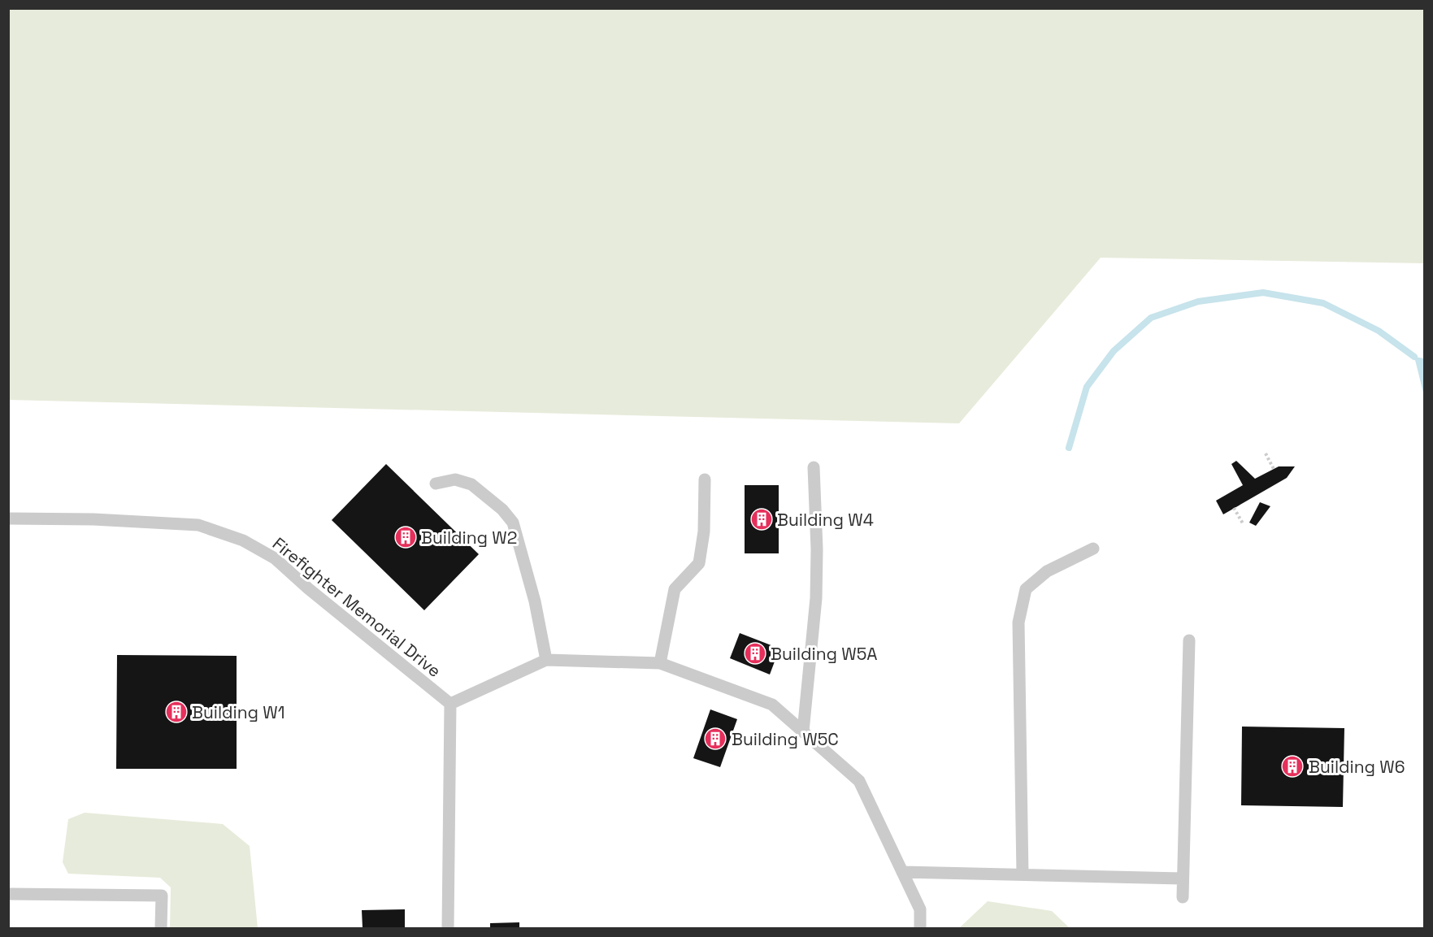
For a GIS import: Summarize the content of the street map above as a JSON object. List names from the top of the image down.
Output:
{
  "streets": {
    "lane": ["Firefighter Memorial Drive"]
  },
  "places": {
    "building": [
      "Building W4",
      "Building W2",
      "Building W5A",
      "Building W1",
      "Building W5C",
      "Building W6"
    ]
  }
}
